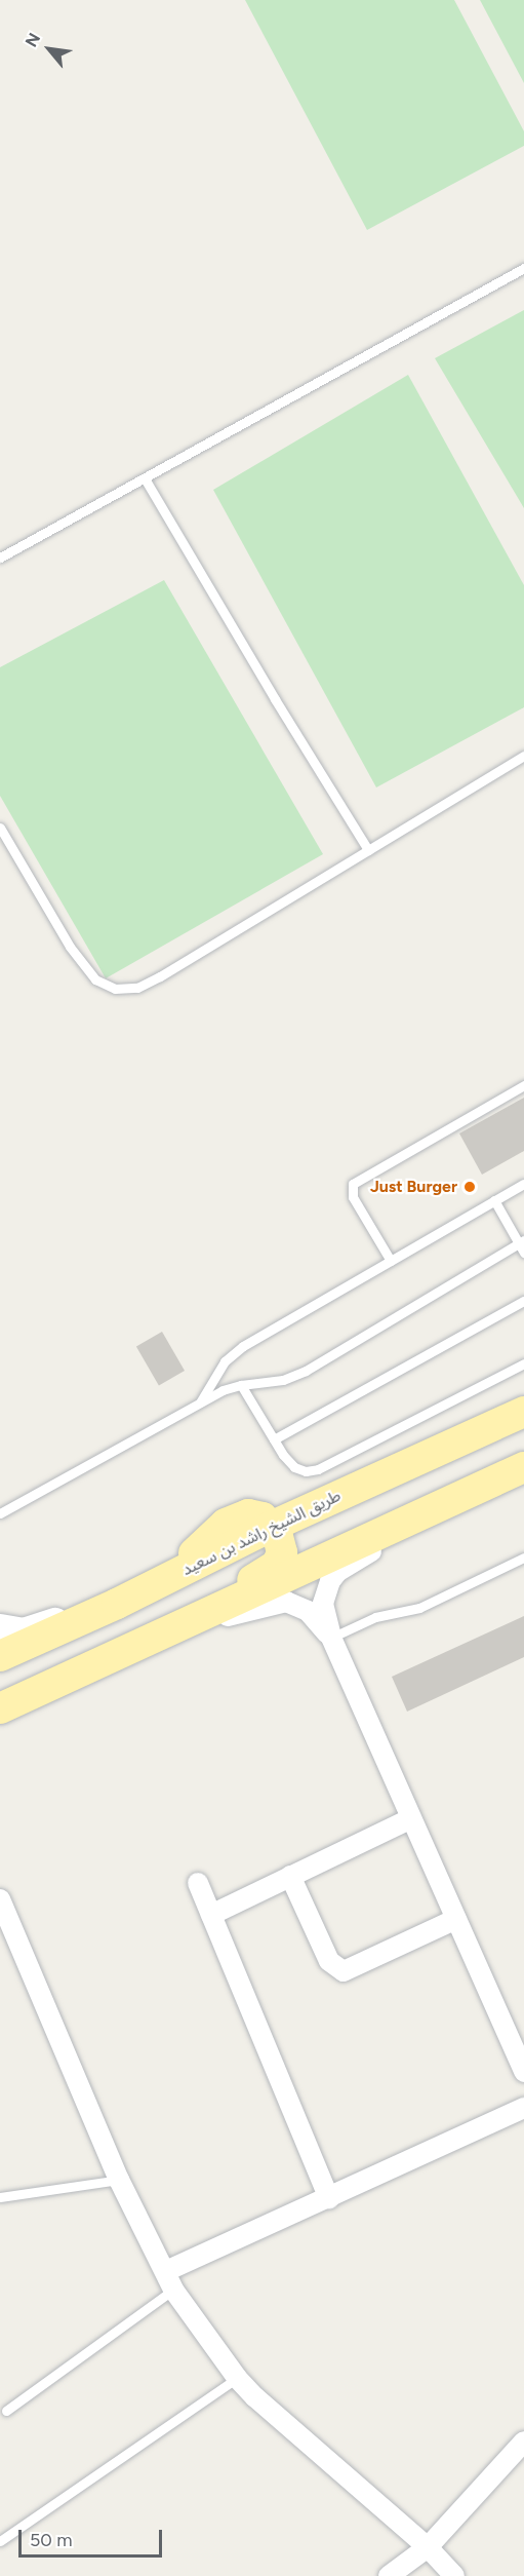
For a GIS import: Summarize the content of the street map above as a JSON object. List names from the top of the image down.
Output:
{
  "streets": {
    "main road": ["طريق الشيخ راشد بن سعيد"]
  },
  "places": ["Just Burger"],
  "scale_bar": "50 m",
  "north": "top left"
}
